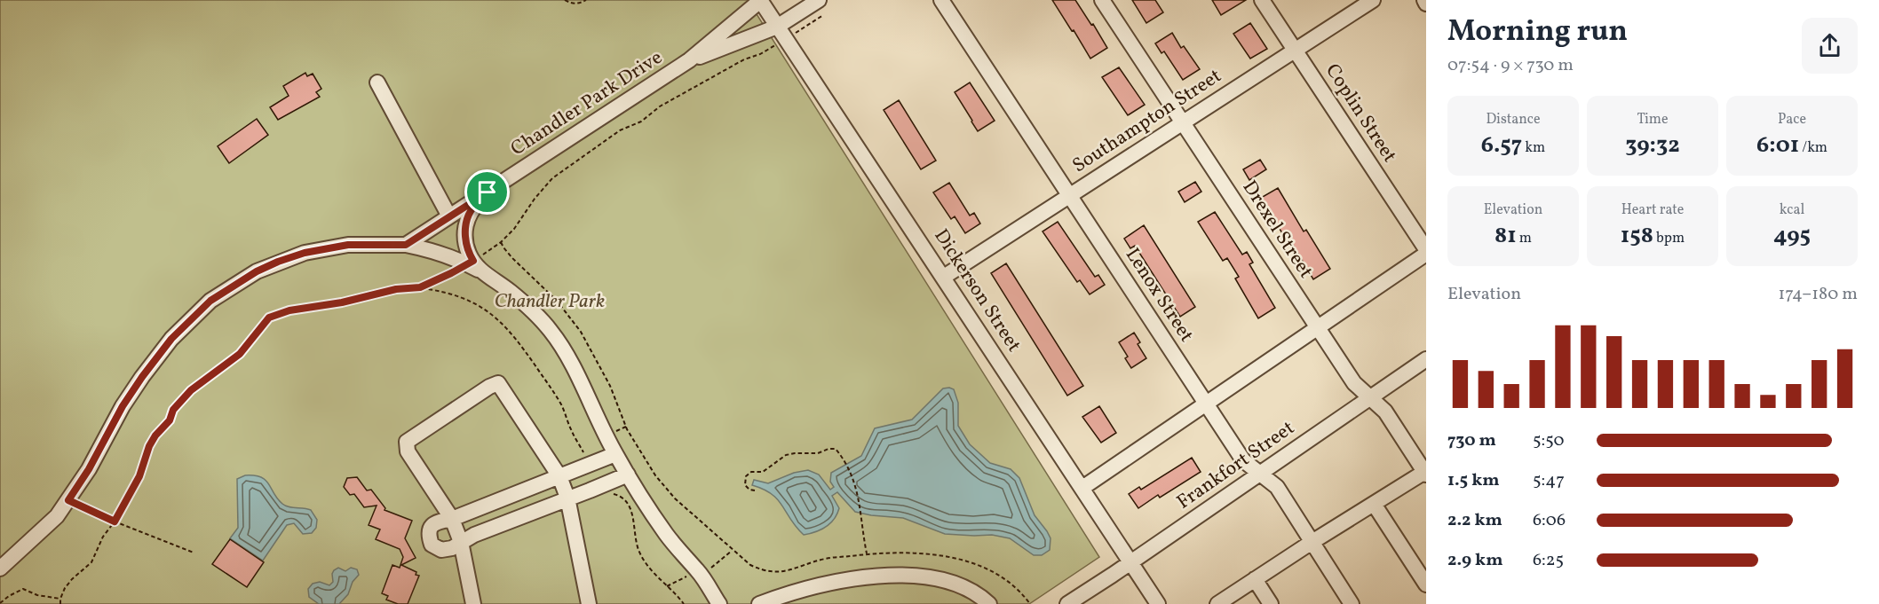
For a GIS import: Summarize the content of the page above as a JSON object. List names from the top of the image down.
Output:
{
  "streets": {
    "street": [
      "Chandler Park Drive",
      "Coplin Street",
      "Southampton Street",
      "Drexel Street",
      "Dickerson Street",
      "Lenox Street",
      "Frankfort Street"
    ]
  },
  "crossings": [
    ["Chandler Park Drive", "Dickerson Street"],
    ["Coplin Street", "Southampton Street"],
    ["Southampton Street", "Drexel Street"],
    ["Southampton Street", "Dickerson Street"],
    ["Southampton Street", "Lenox Street"],
    ["Drexel Street", "Frankfort Street"],
    ["Dickerson Street", "Frankfort Street"],
    ["Lenox Street", "Frankfort Street"]
  ],
  "parks": ["Chandler Park"],
  "page": {
    "heading": ["Morning run", "07:54 · 9 × 730 m"],
    "stats": [
      ["Distance", "6.57 km"],
      ["Time", "39:32"],
      ["Pace", "6:01 /km"],
      ["Elevation", "81 m"],
      ["Heart rate", "158 bpm"],
      ["kcal", "495"]
    ],
    "chart": ["Elevation", "174–180 m"],
    "list": [
      {
        "name": "730 m",
        "note": "5:50"
      },
      {
        "name": "1.5 km",
        "note": "5:47"
      },
      {
        "name": "2.2 km",
        "note": "6:06"
      },
      {
        "name": "2.9 km",
        "note": "6:25"
      }
    ]
  }
}
